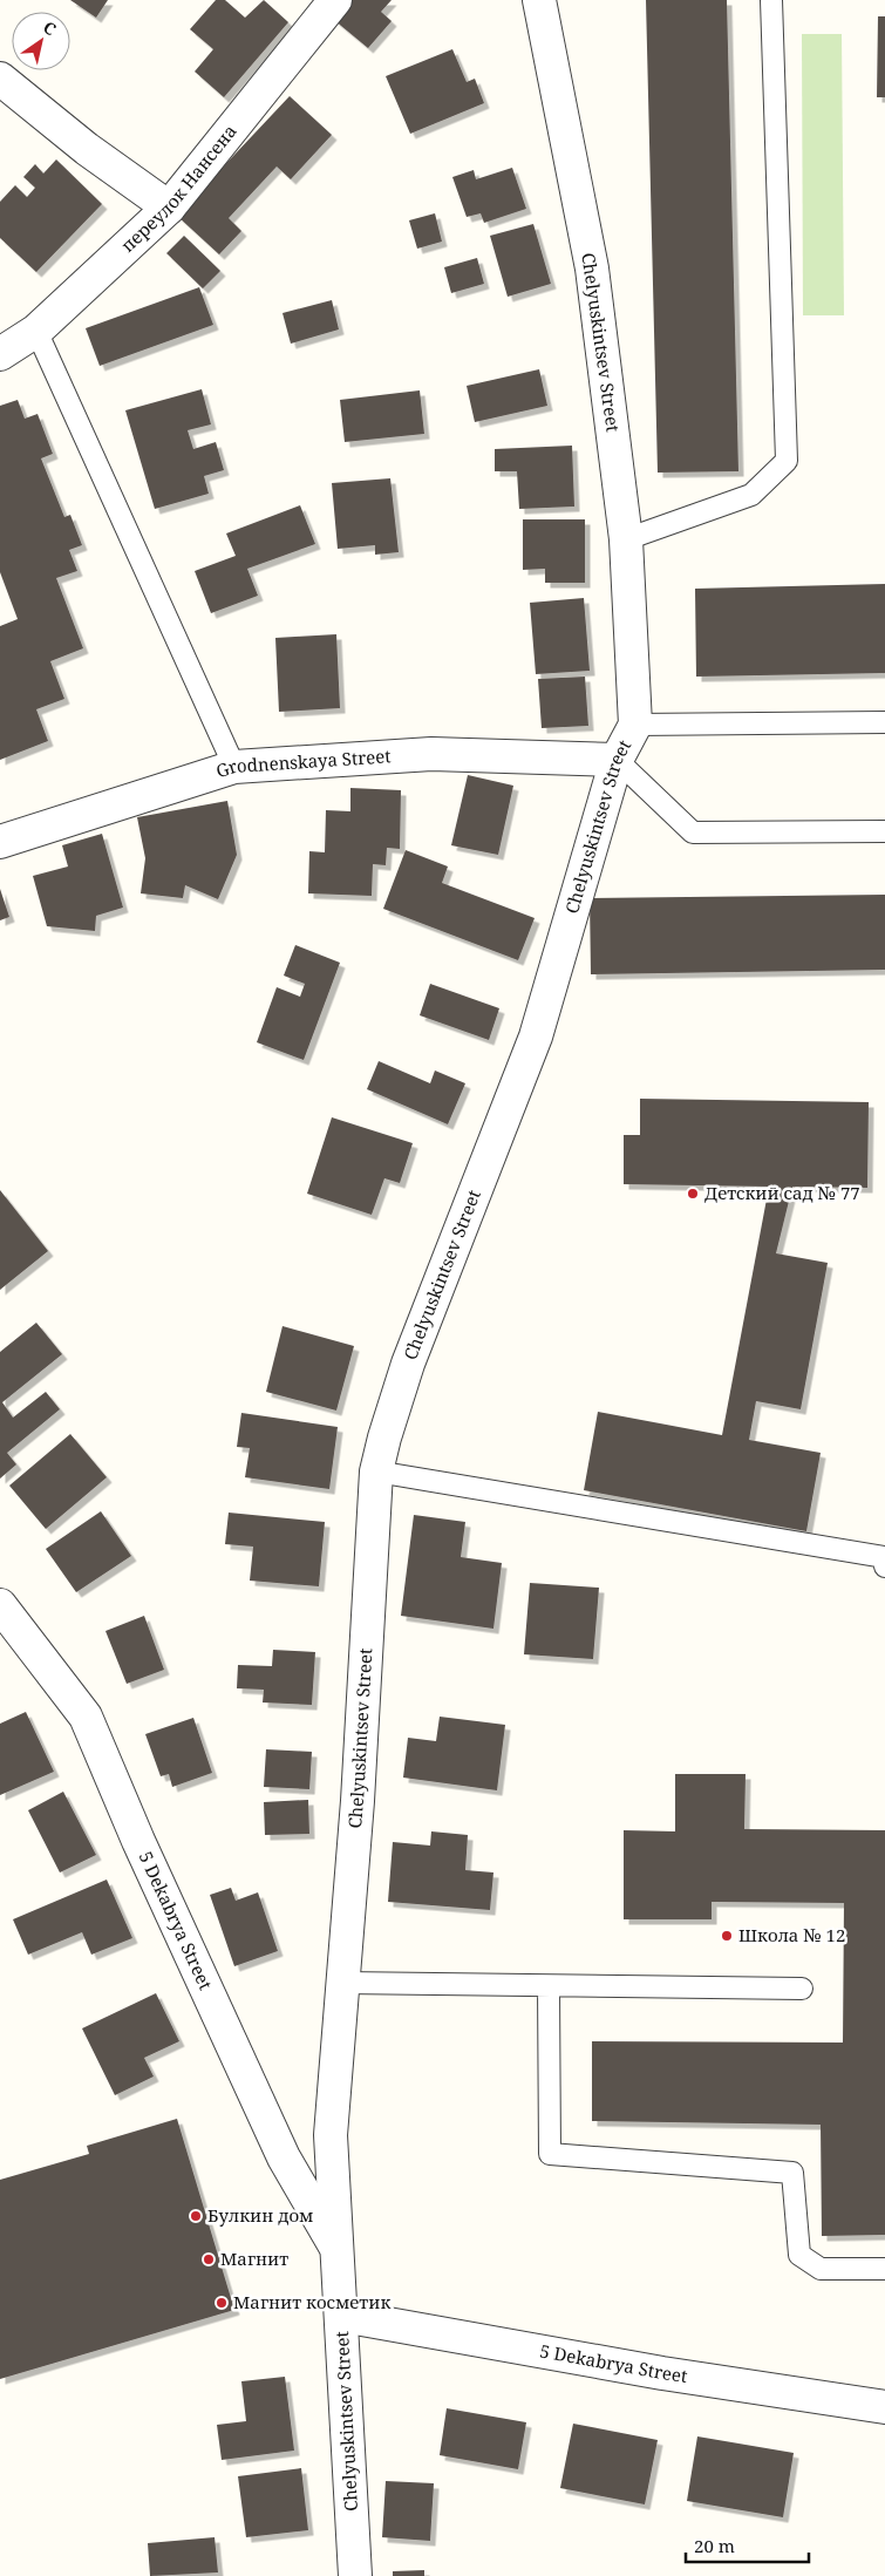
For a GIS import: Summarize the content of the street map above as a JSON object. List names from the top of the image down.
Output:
{
  "streets": {
    "street": [
      "переулок Нансена",
      "Chelyuskintsev Street",
      "Grodnenskaya Street",
      "5 Dekabrya Street"
    ]
  },
  "crossings": [
    ["Chelyuskintsev Street", "Grodnenskaya Street"],
    ["Chelyuskintsev Street", "5 Dekabrya Street"]
  ],
  "places": [
    "Детский сад № 77",
    "Школа № 12",
    "Булкин дом",
    "Магнит",
    "Магнит косметик"
  ],
  "scale_bar": "20 m",
  "north": "top right"
}
